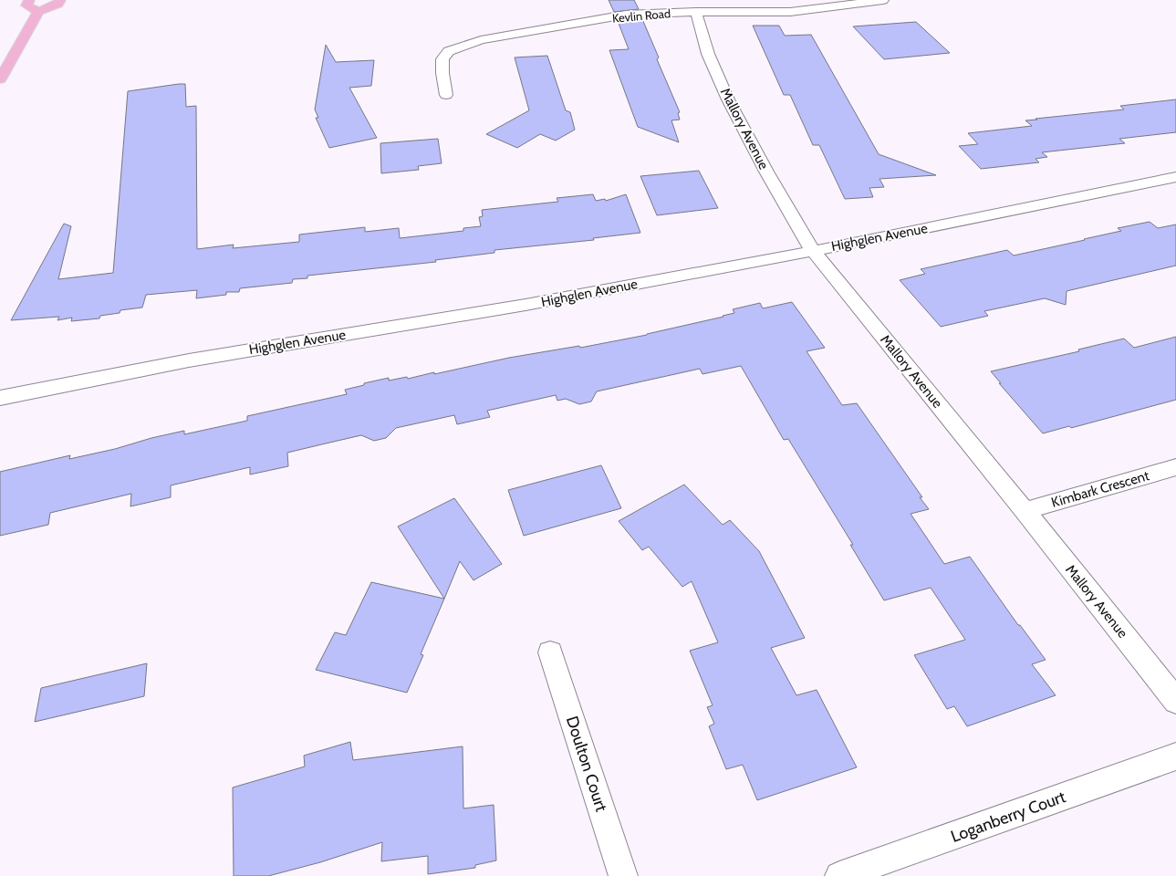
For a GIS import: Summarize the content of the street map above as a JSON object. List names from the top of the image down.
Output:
{
  "streets": {
    "street": [
      "Kevlin Road",
      "Mallory Avenue",
      "Highglen Avenue",
      "Kimbark Crescent",
      "Doulton Court",
      "Loganberry Court"
    ]
  },
  "crossings": [
    ["Kevlin Road", "Mallory Avenue"],
    ["Mallory Avenue", "Highglen Avenue"],
    ["Mallory Avenue", "Kimbark Crescent"]
  ]
}
